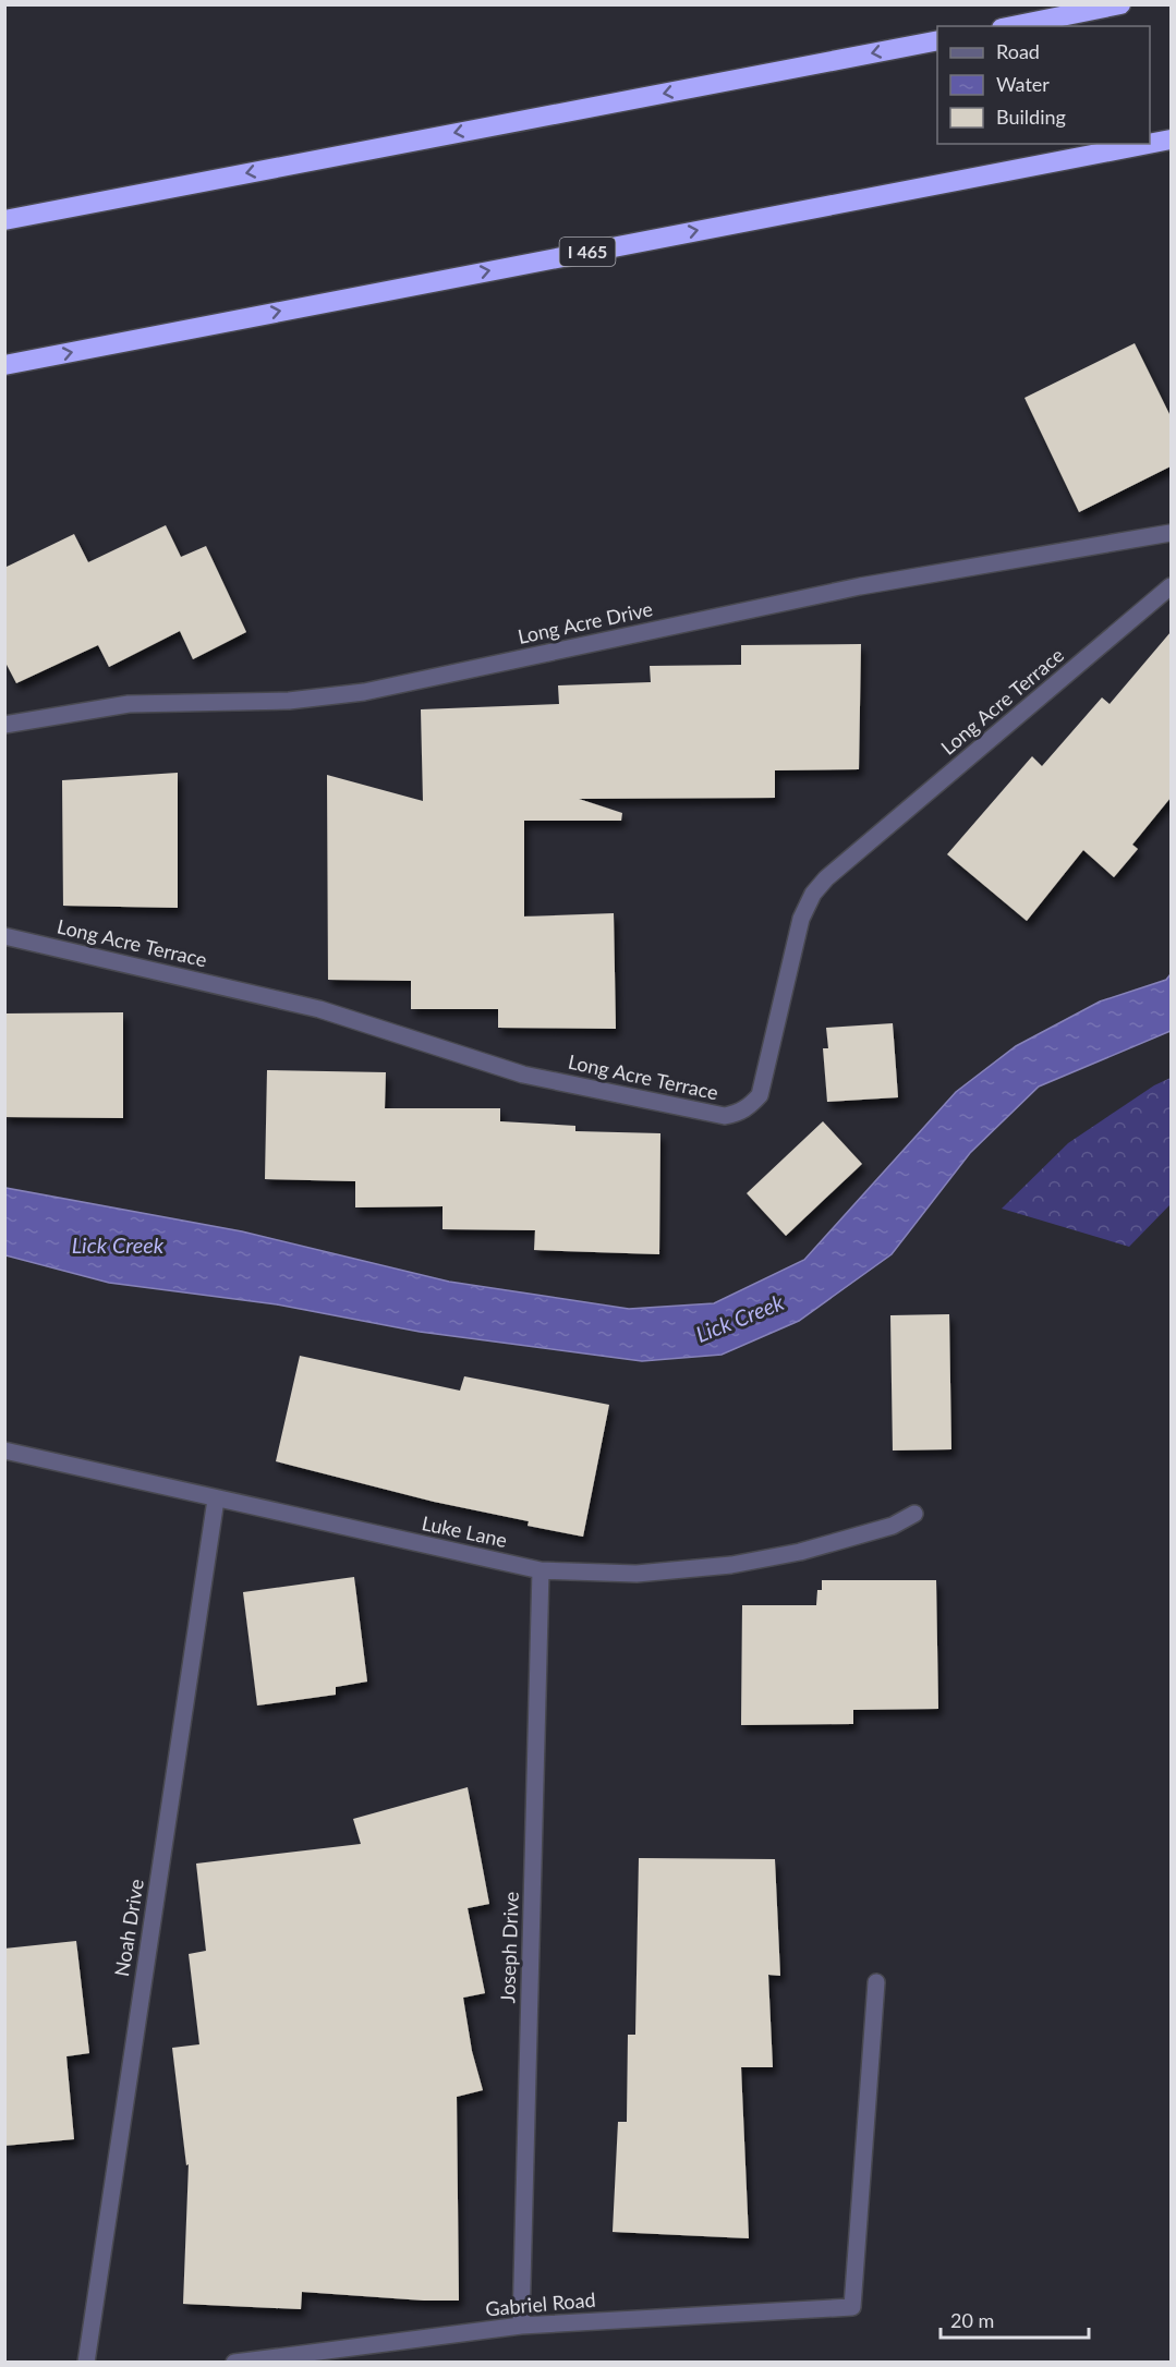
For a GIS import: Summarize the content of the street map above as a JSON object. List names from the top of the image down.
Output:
{
  "streets": {
    "highway": ["I 465"],
    "street": [
      "Long Acre Drive",
      "Long Acre Terrace",
      "Luke Lane",
      "Noah Drive",
      "Joseph Drive",
      "Gabriel Road"
    ]
  },
  "crossings": [
    ["Luke Lane", "Noah Drive"],
    ["Luke Lane", "Joseph Drive"],
    ["Joseph Drive", "Gabriel Road"]
  ],
  "water": ["Lick Creek"],
  "legend": ["Road", "Water", "Building"],
  "scale_bar": "20 m"
}
